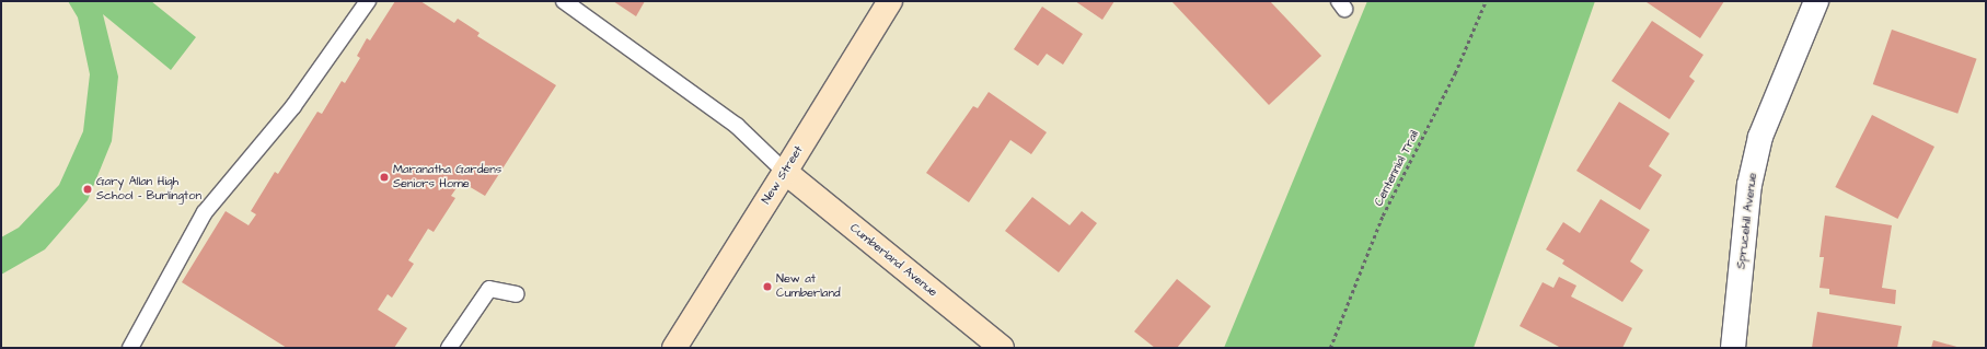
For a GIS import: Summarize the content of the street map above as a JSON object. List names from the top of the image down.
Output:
{
  "streets": {
    "main road": ["New Street", "Cumberland Avenue"],
    "street": ["Sprucehill Avenue"],
    "path": ["Centennial Trail"]
  },
  "crossings": [
    ["New Street", "Cumberland Avenue"]
  ],
  "places": ["Maranatha Gardens Seniors Home", "Gary Allan High School - Burlington", "New at Cumberland"]
}
